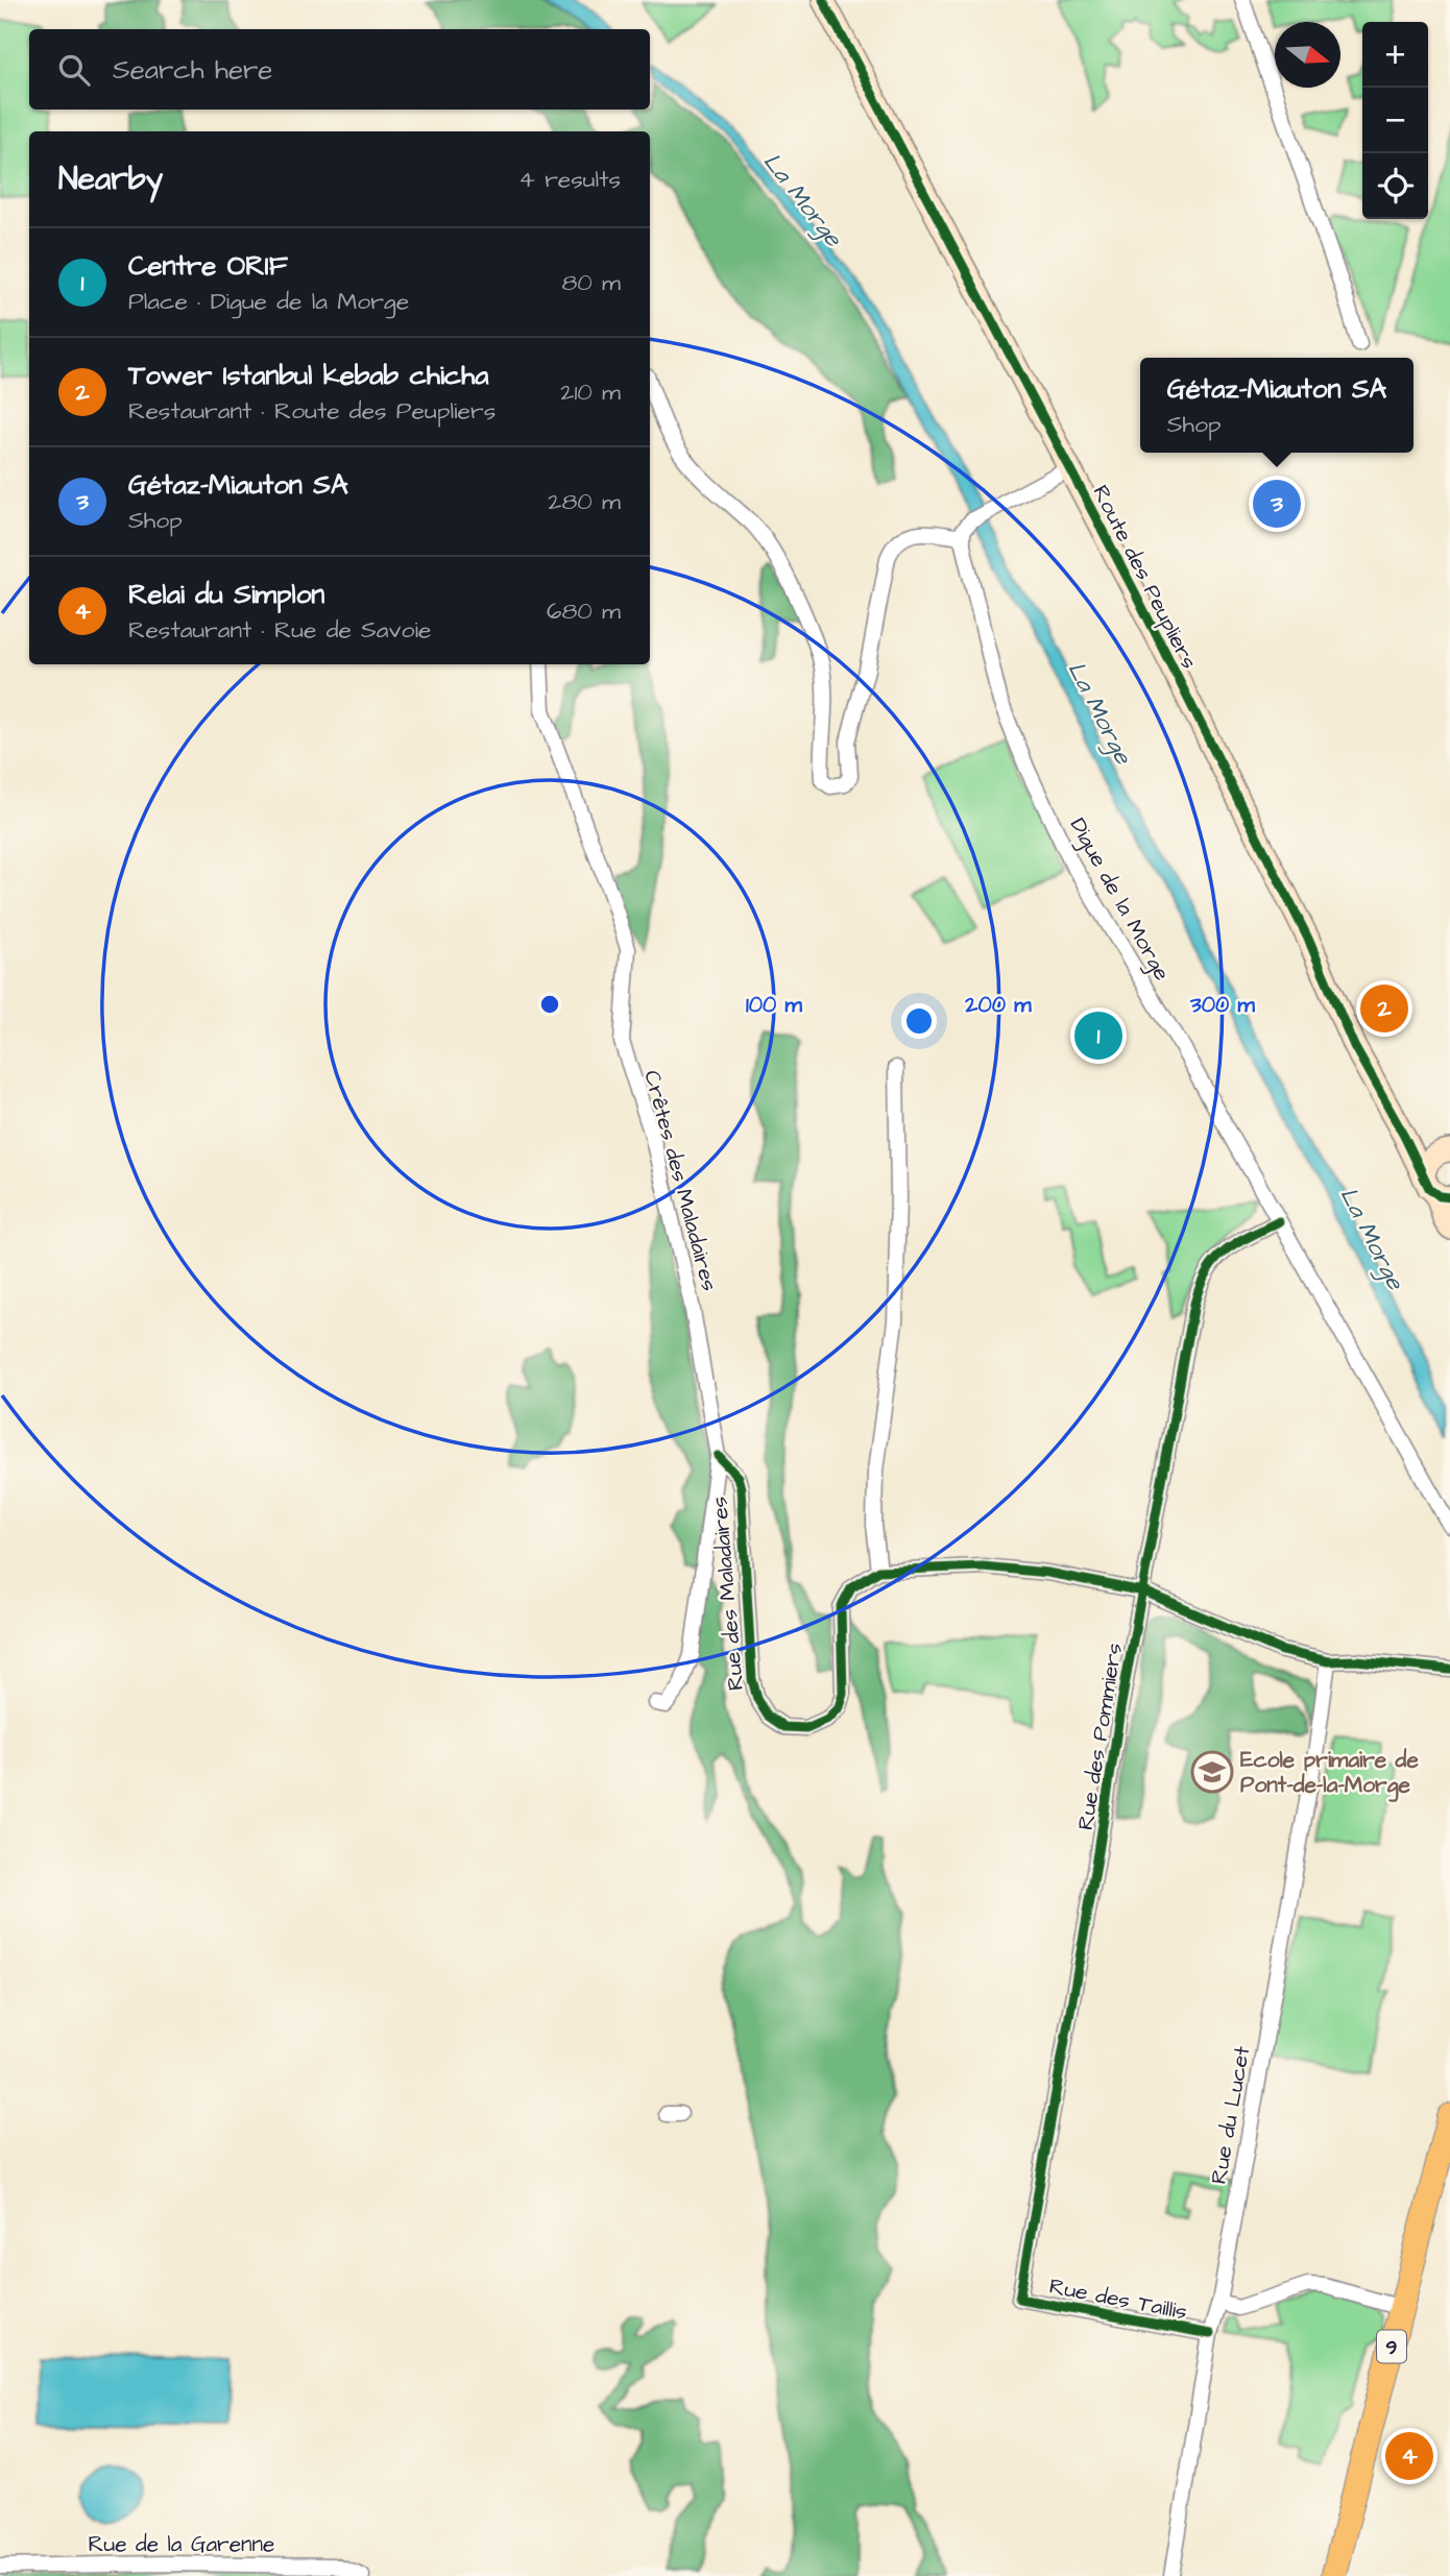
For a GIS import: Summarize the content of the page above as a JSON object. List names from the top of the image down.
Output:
{
  "streets": {
    "main road": ["9"],
    "street": [
      "Route des Peupliers",
      "Digue de la Morge",
      "Crêtes des Maladaires",
      "Rue des Maladaires",
      "Rue des Pommiers",
      "Rue du Lucet",
      "Rue des Taillis",
      "Rue de la Garenne"
    ]
  },
  "crossings": [
    ["Digue de la Morge", "Rue des Pommiers"],
    ["Crêtes des Maladaires", "Rue des Maladaires"],
    ["Rue des Pommiers", "Rue des Taillis"],
    ["Rue du Lucet", "Rue des Taillis"],
    ["Rue des Taillis", "9"]
  ],
  "water": ["La Morge"],
  "places": {
    "school or university": ["Ecole primaire de Pont-de-la-Morge"]
  },
  "north": "right",
  "page": {
    "map_buttons": ["+", "−"],
    "search": "Search here",
    "heading": ["Nearby", "4 results"],
    "list": [
      {
        "mark": "1",
        "name": "Centre ORIF",
        "note": "Place · Digue de la Morge",
        "value": "80 m"
      },
      {
        "mark": "2",
        "name": "Tower Istanbul kebab chicha",
        "note": "Restaurant · Route des Peupliers",
        "value": "210 m"
      },
      {
        "mark": "3",
        "name": "Gétaz-Miauton SA",
        "note": "Shop",
        "value": "280 m"
      },
      {
        "mark": "4",
        "name": "Relai du Simplon",
        "note": "Restaurant · Rue de Savoie",
        "value": "680 m"
      }
    ],
    "popup": ["Gétaz-Miauton SA", "Shop"],
    "pins": [
      "3",
      "2",
      "1",
      "4"
    ]
  },
  "rings": ["100 m", "200 m", "300 m"]
}
